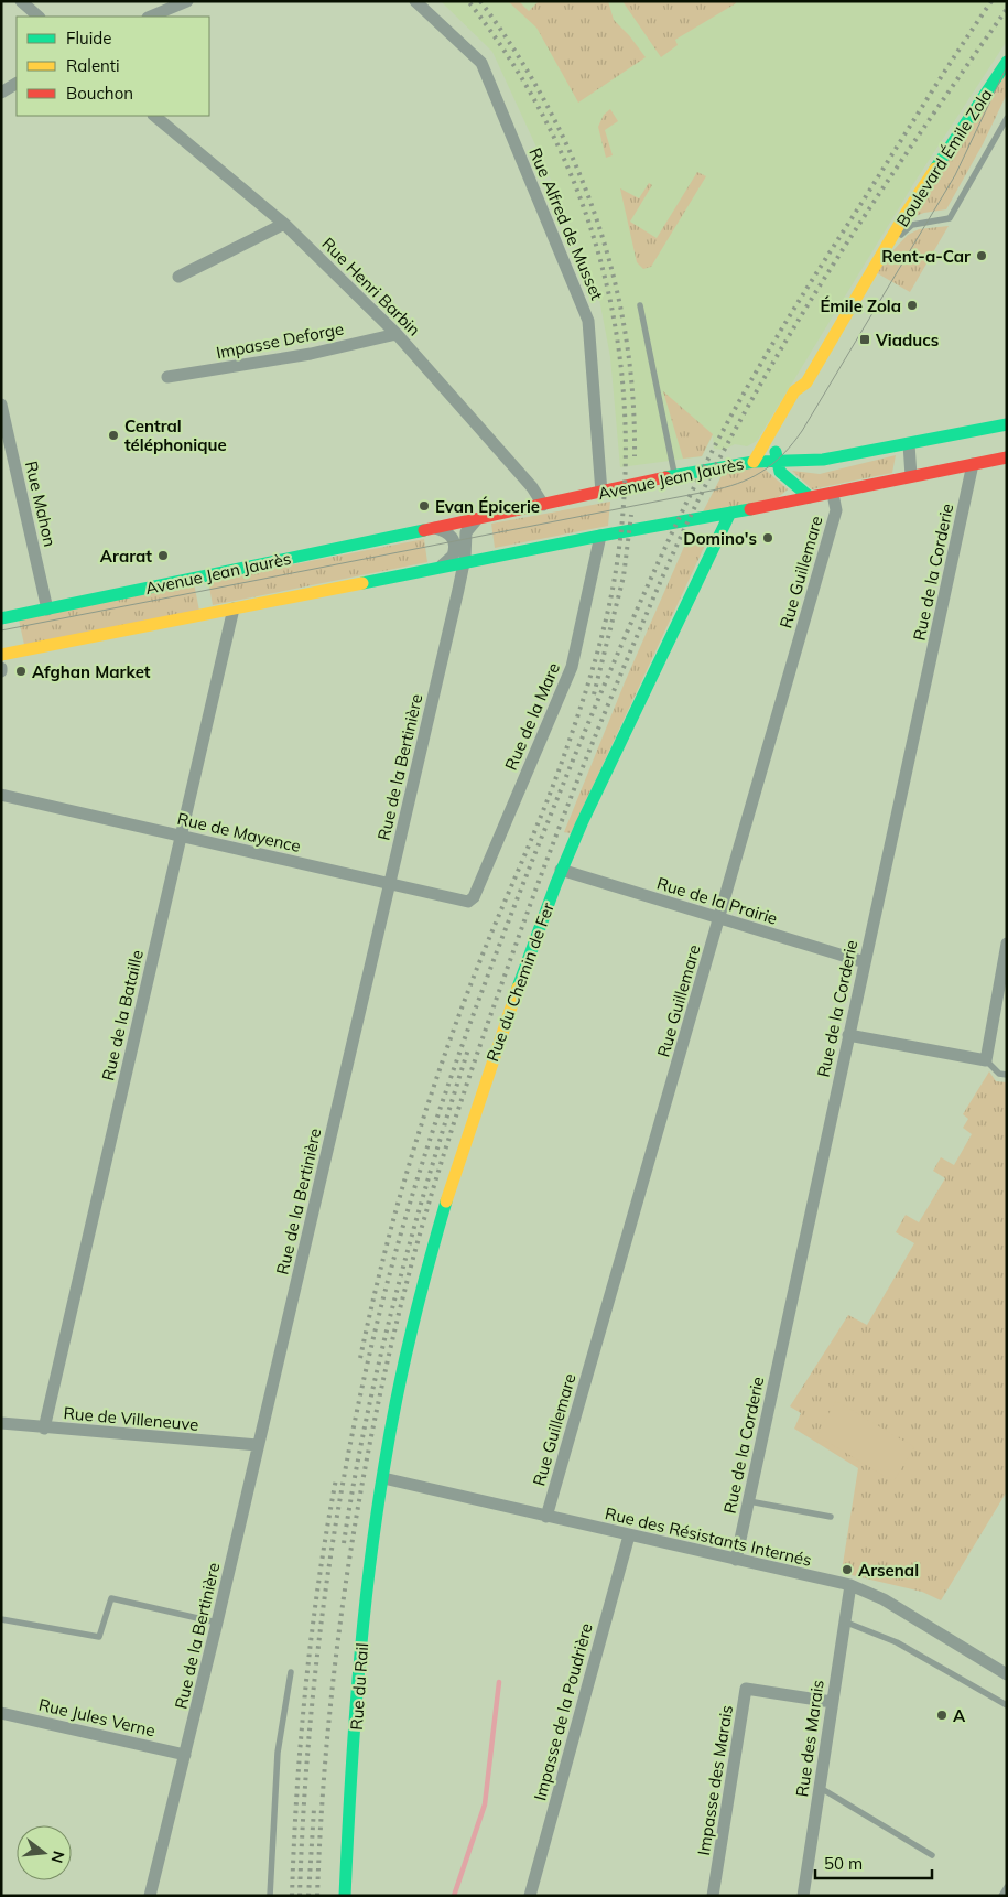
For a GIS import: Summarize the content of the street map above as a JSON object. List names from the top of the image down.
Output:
{
  "streets": {
    "main road": [
      "Boulevard Émile Zola",
      "Avenue Jean Jaurès",
      "Rue du Chemin de Fer",
      "Rue du Rail"
    ],
    "street": [
      "Rue Alfred de Musset",
      "Rue Henri Barbin",
      "Impasse Deforge",
      "Rue Mahon",
      "Rue Guillemare",
      "Rue de la Corderie",
      "Rue de la Mare",
      "Rue de la Bertinière",
      "Rue de Mayence",
      "Rue de la Prairie",
      "Rue de la Bataille",
      "Rue de Villeneuve",
      "Rue des Résistants Internés",
      "Impasse de la Poudrière",
      "Rue Jules Verne",
      "Rue des Marais",
      "Impasse des Marais"
    ]
  },
  "crossings": [
    ["Boulevard Émile Zola", "Avenue Jean Jaurès"],
    ["Rue Alfred de Musset", "Avenue Jean Jaurès"],
    ["Rue Henri Barbin", "Impasse Deforge"],
    ["Rue Henri Barbin", "Avenue Jean Jaurès"],
    ["Avenue Jean Jaurès", "Rue Mahon"],
    ["Avenue Jean Jaurès", "Rue de la Bertinière"],
    ["Rue Guillemare", "Rue de la Prairie"],
    ["Rue Guillemare", "Rue des Résistants Internés"],
    ["Rue de la Corderie", "Rue de la Prairie"],
    ["Rue de la Corderie", "Rue des Résistants Internés"],
    ["Rue de la Mare", "Rue de Mayence"],
    ["Rue de la Bertinière", "Rue de Mayence"],
    ["Rue de la Bertinière", "Rue de Villeneuve"],
    ["Rue de la Bertinière", "Rue Jules Verne"],
    ["Rue de Mayence", "Rue de la Bataille"],
    ["Rue de la Prairie", "Rue du Chemin de Fer"],
    ["Rue du Chemin de Fer", "Rue des Résistants Internés"],
    ["Rue du Chemin de Fer", "Rue du Rail"],
    ["Rue de la Bataille", "Rue de Villeneuve"],
    ["Rue des Résistants Internés", "Rue du Rail"],
    ["Rue des Résistants Internés", "Impasse de la Poudrière"],
    ["Rue des Résistants Internés", "Rue des Marais"],
    ["Rue des Marais", "Impasse des Marais"]
  ],
  "places": {
    "other": [
      "Rent-a-Car",
      "Émile Zola",
      "Central téléphonique",
      "Evan Épicerie",
      "Domino's",
      "Ararat",
      "Afghan Market",
      "Arsenal",
      "A"
    ],
    "transit": ["Viaducs"]
  },
  "legend": ["Fluide", "Ralenti", "Bouchon"],
  "scale_bar": "50 m",
  "north": "right"
}
